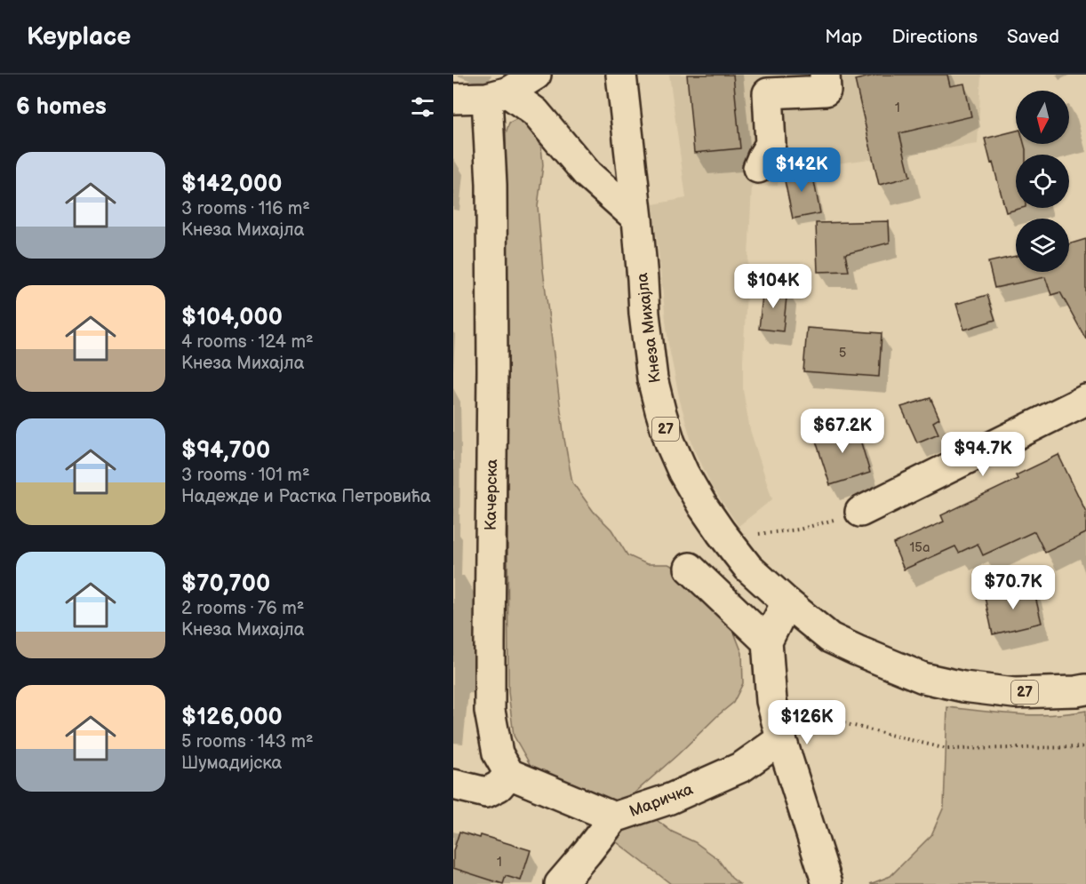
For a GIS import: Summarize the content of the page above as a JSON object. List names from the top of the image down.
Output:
{
  "streets": {
    "street": [
      "Кнеза Михајла",
      "27",
      "Качерска",
      "Маричка"
    ]
  },
  "house_numbers": [
    "1",
    "5",
    "15a",
    "1"
  ],
  "north": "bottom",
  "page": {
    "header": "Keyplace",
    "nav": ["Map", "Directions", "Saved"],
    "heading": "6 homes",
    "list": [
      {
        "name": "$142,000",
        "note": "3 rooms · 116 m² · Кнеза Михајла"
      },
      {
        "name": "$104,000",
        "note": "4 rooms · 124 m² · Кнеза Михајла"
      },
      {
        "name": "$94,700",
        "note": "3 rooms · 101 m² · Надежде и Растка Петровића"
      },
      {
        "name": "$70,700",
        "note": "2 rooms · 76 m² · Кнеза Михајла"
      },
      {
        "name": "$126,000",
        "note": "5 rooms · 143 m² · Шумадијска"
      }
    ],
    "price": [
      "$142K",
      "$104K",
      "$67.2K",
      "$94.7K",
      "$70.7K",
      "$126K"
    ]
  }
}
